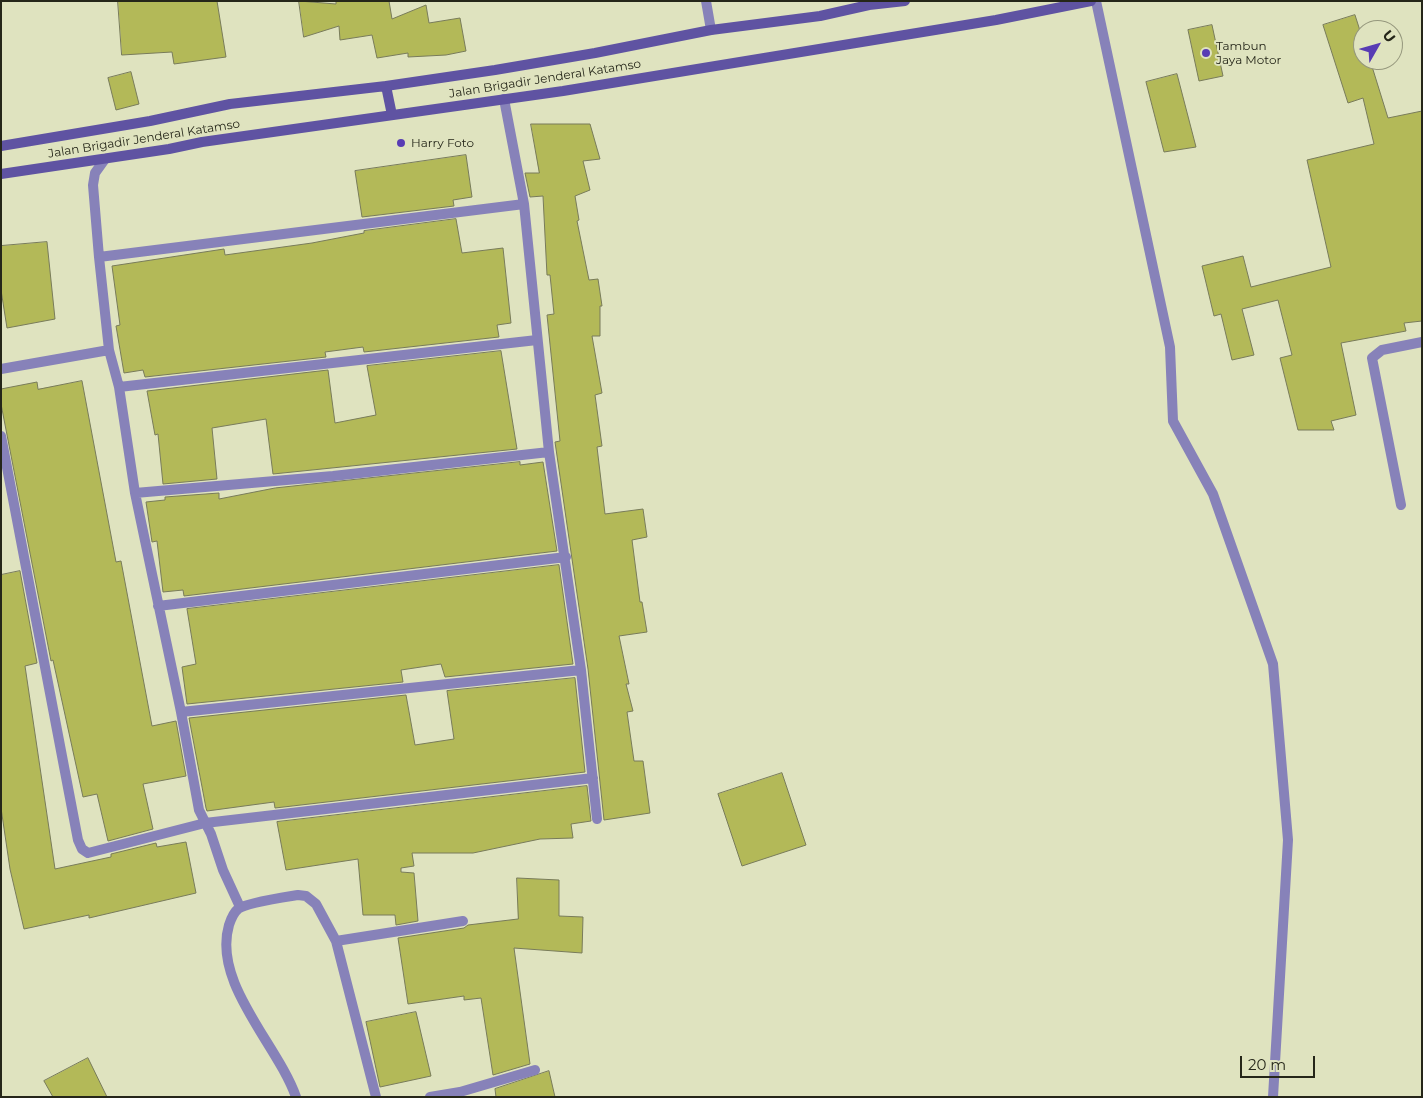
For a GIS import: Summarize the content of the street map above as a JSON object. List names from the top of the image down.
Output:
{
  "streets": {
    "main road": ["Jalan Brigadir Jenderal Katamso"]
  },
  "places": ["Tambun Jaya Motor", "Harry Foto"],
  "scale_bar": "20 m",
  "north": "top right"
}
